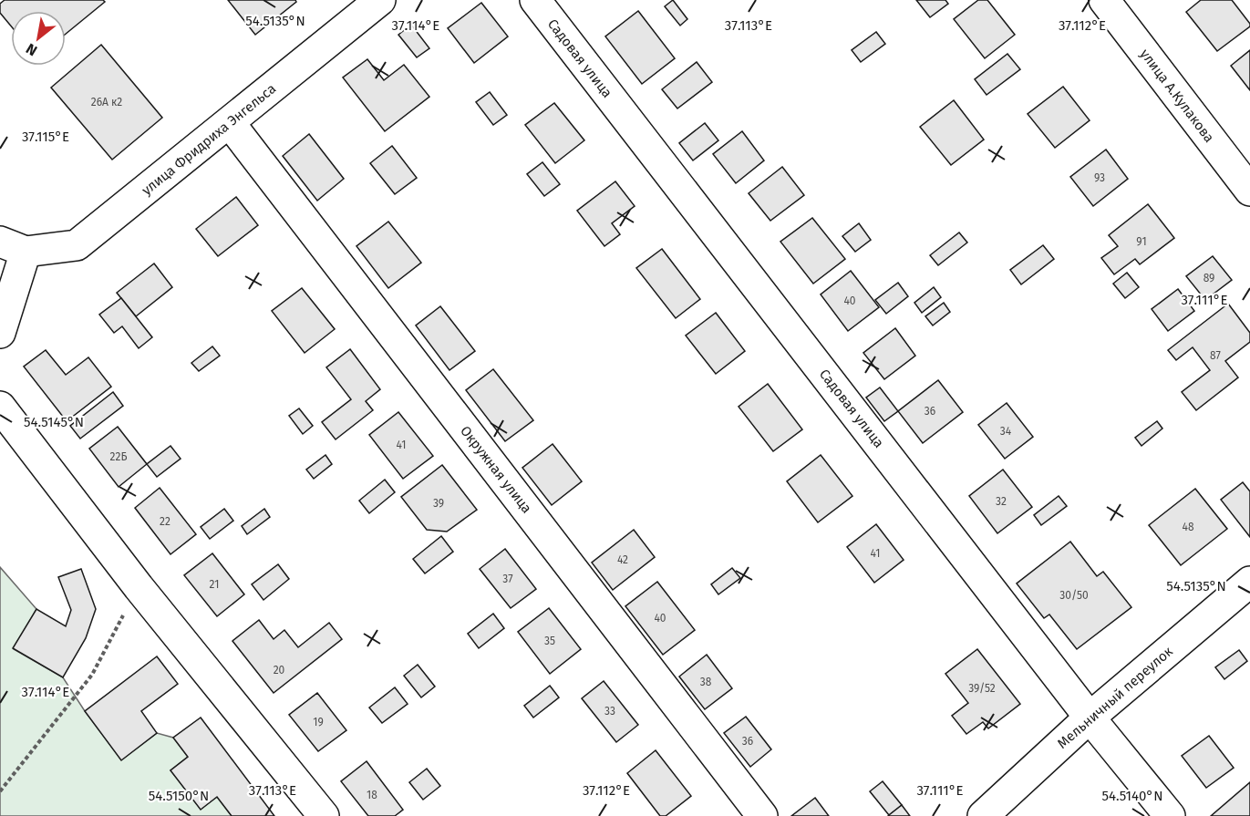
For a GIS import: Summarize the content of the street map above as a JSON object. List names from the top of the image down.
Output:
{
  "streets": {
    "street": [
      "Садовая улица",
      "улица А.Кулакова",
      "улица Фридриха Энгельса",
      "Окружная улица",
      "Мельничный переулок"
    ]
  },
  "crossings": [
    ["Садовая улица", "Мельничный переулок"],
    ["улица Фридриха Энгельса", "Окружная улица"]
  ],
  "house_numbers": [
    "26А к2",
    "93",
    "91",
    "89",
    "40",
    "87",
    "36",
    "34",
    "41",
    "22Б",
    "32",
    "39",
    "22",
    "48",
    "41",
    "42",
    "37",
    "21",
    "30/50",
    "40",
    "35",
    "20",
    "38",
    "39/52",
    "33",
    "19",
    "36",
    "18"
  ],
  "north": "bottom left",
  "coordinates": [
    "54.5135°N",
    "37.114°E",
    "37.113°E",
    "37.112°E",
    "37.115°E",
    "37.111°E",
    "54.5145°N",
    "54.5150°N",
    "54.5140°N"
  ]
}
